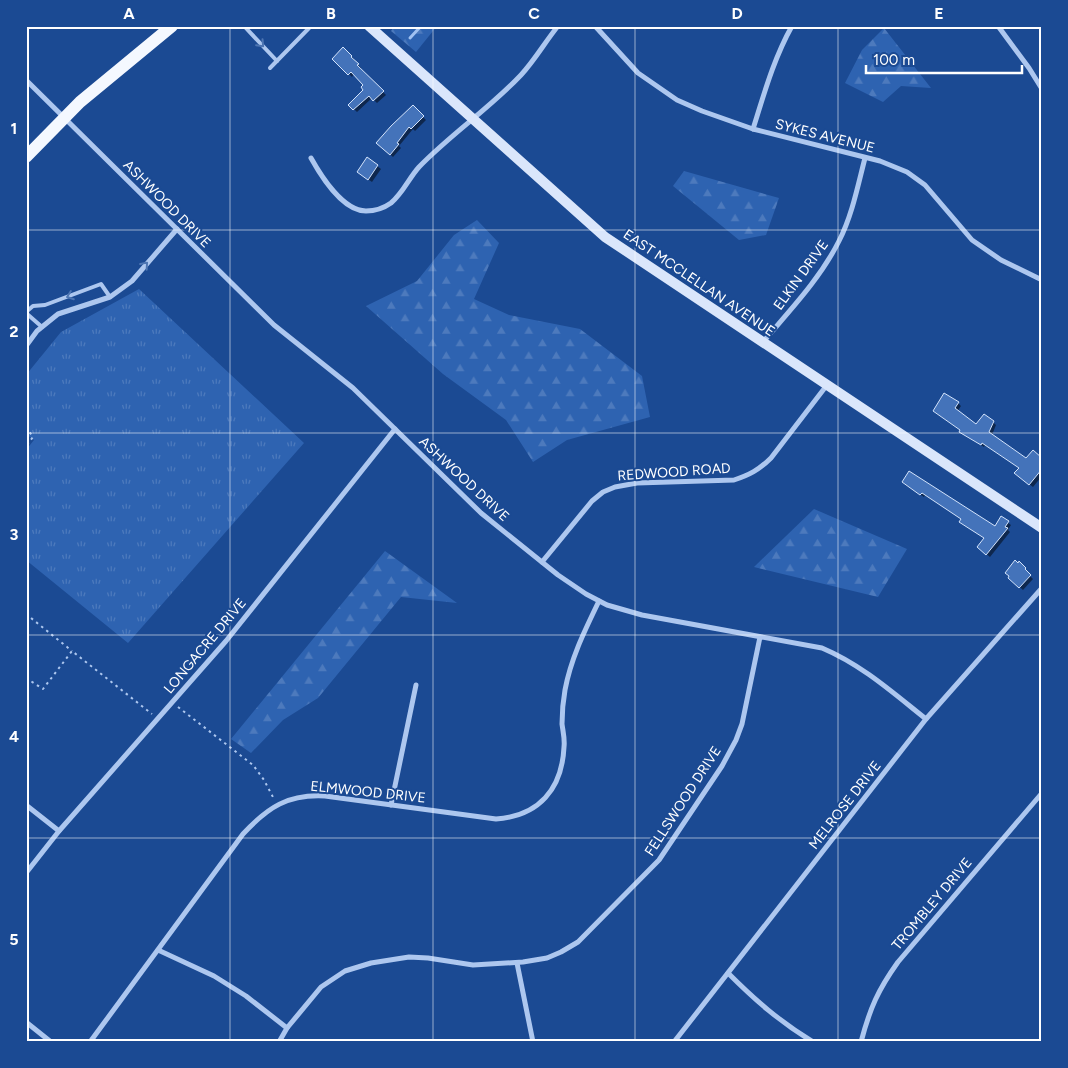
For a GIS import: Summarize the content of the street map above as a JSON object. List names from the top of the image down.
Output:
{
  "streets": {
    "street": [
      "SYKES AVENUE",
      "ASHWOOD DRIVE",
      "ELKIN DRIVE",
      "EAST MCCLELLAN AVENUE",
      "REDWOOD ROAD",
      "LONGACRE DRIVE",
      "ELMWOOD DRIVE",
      "FELLSWOOD DRIVE",
      "MELROSE DRIVE",
      "TROMBLEY DRIVE"
    ]
  },
  "crossings": [
    ["SYKES AVENUE", "ELKIN DRIVE"],
    ["ASHWOOD DRIVE", "REDWOOD ROAD"],
    ["ASHWOOD DRIVE", "LONGACRE DRIVE"],
    ["ASHWOOD DRIVE", "ELMWOOD DRIVE"],
    ["ASHWOOD DRIVE", "FELLSWOOD DRIVE"],
    ["ASHWOOD DRIVE", "MELROSE DRIVE"],
    ["ELKIN DRIVE", "EAST MCCLELLAN AVENUE"],
    ["EAST MCCLELLAN AVENUE", "REDWOOD ROAD"]
  ],
  "scale_bar": "100 m",
  "grid": {
    "columns": [
      "A",
      "B",
      "C",
      "D",
      "E"
    ],
    "rows": [
      "1",
      "2",
      "3",
      "4",
      "5"
    ]
  }
}
